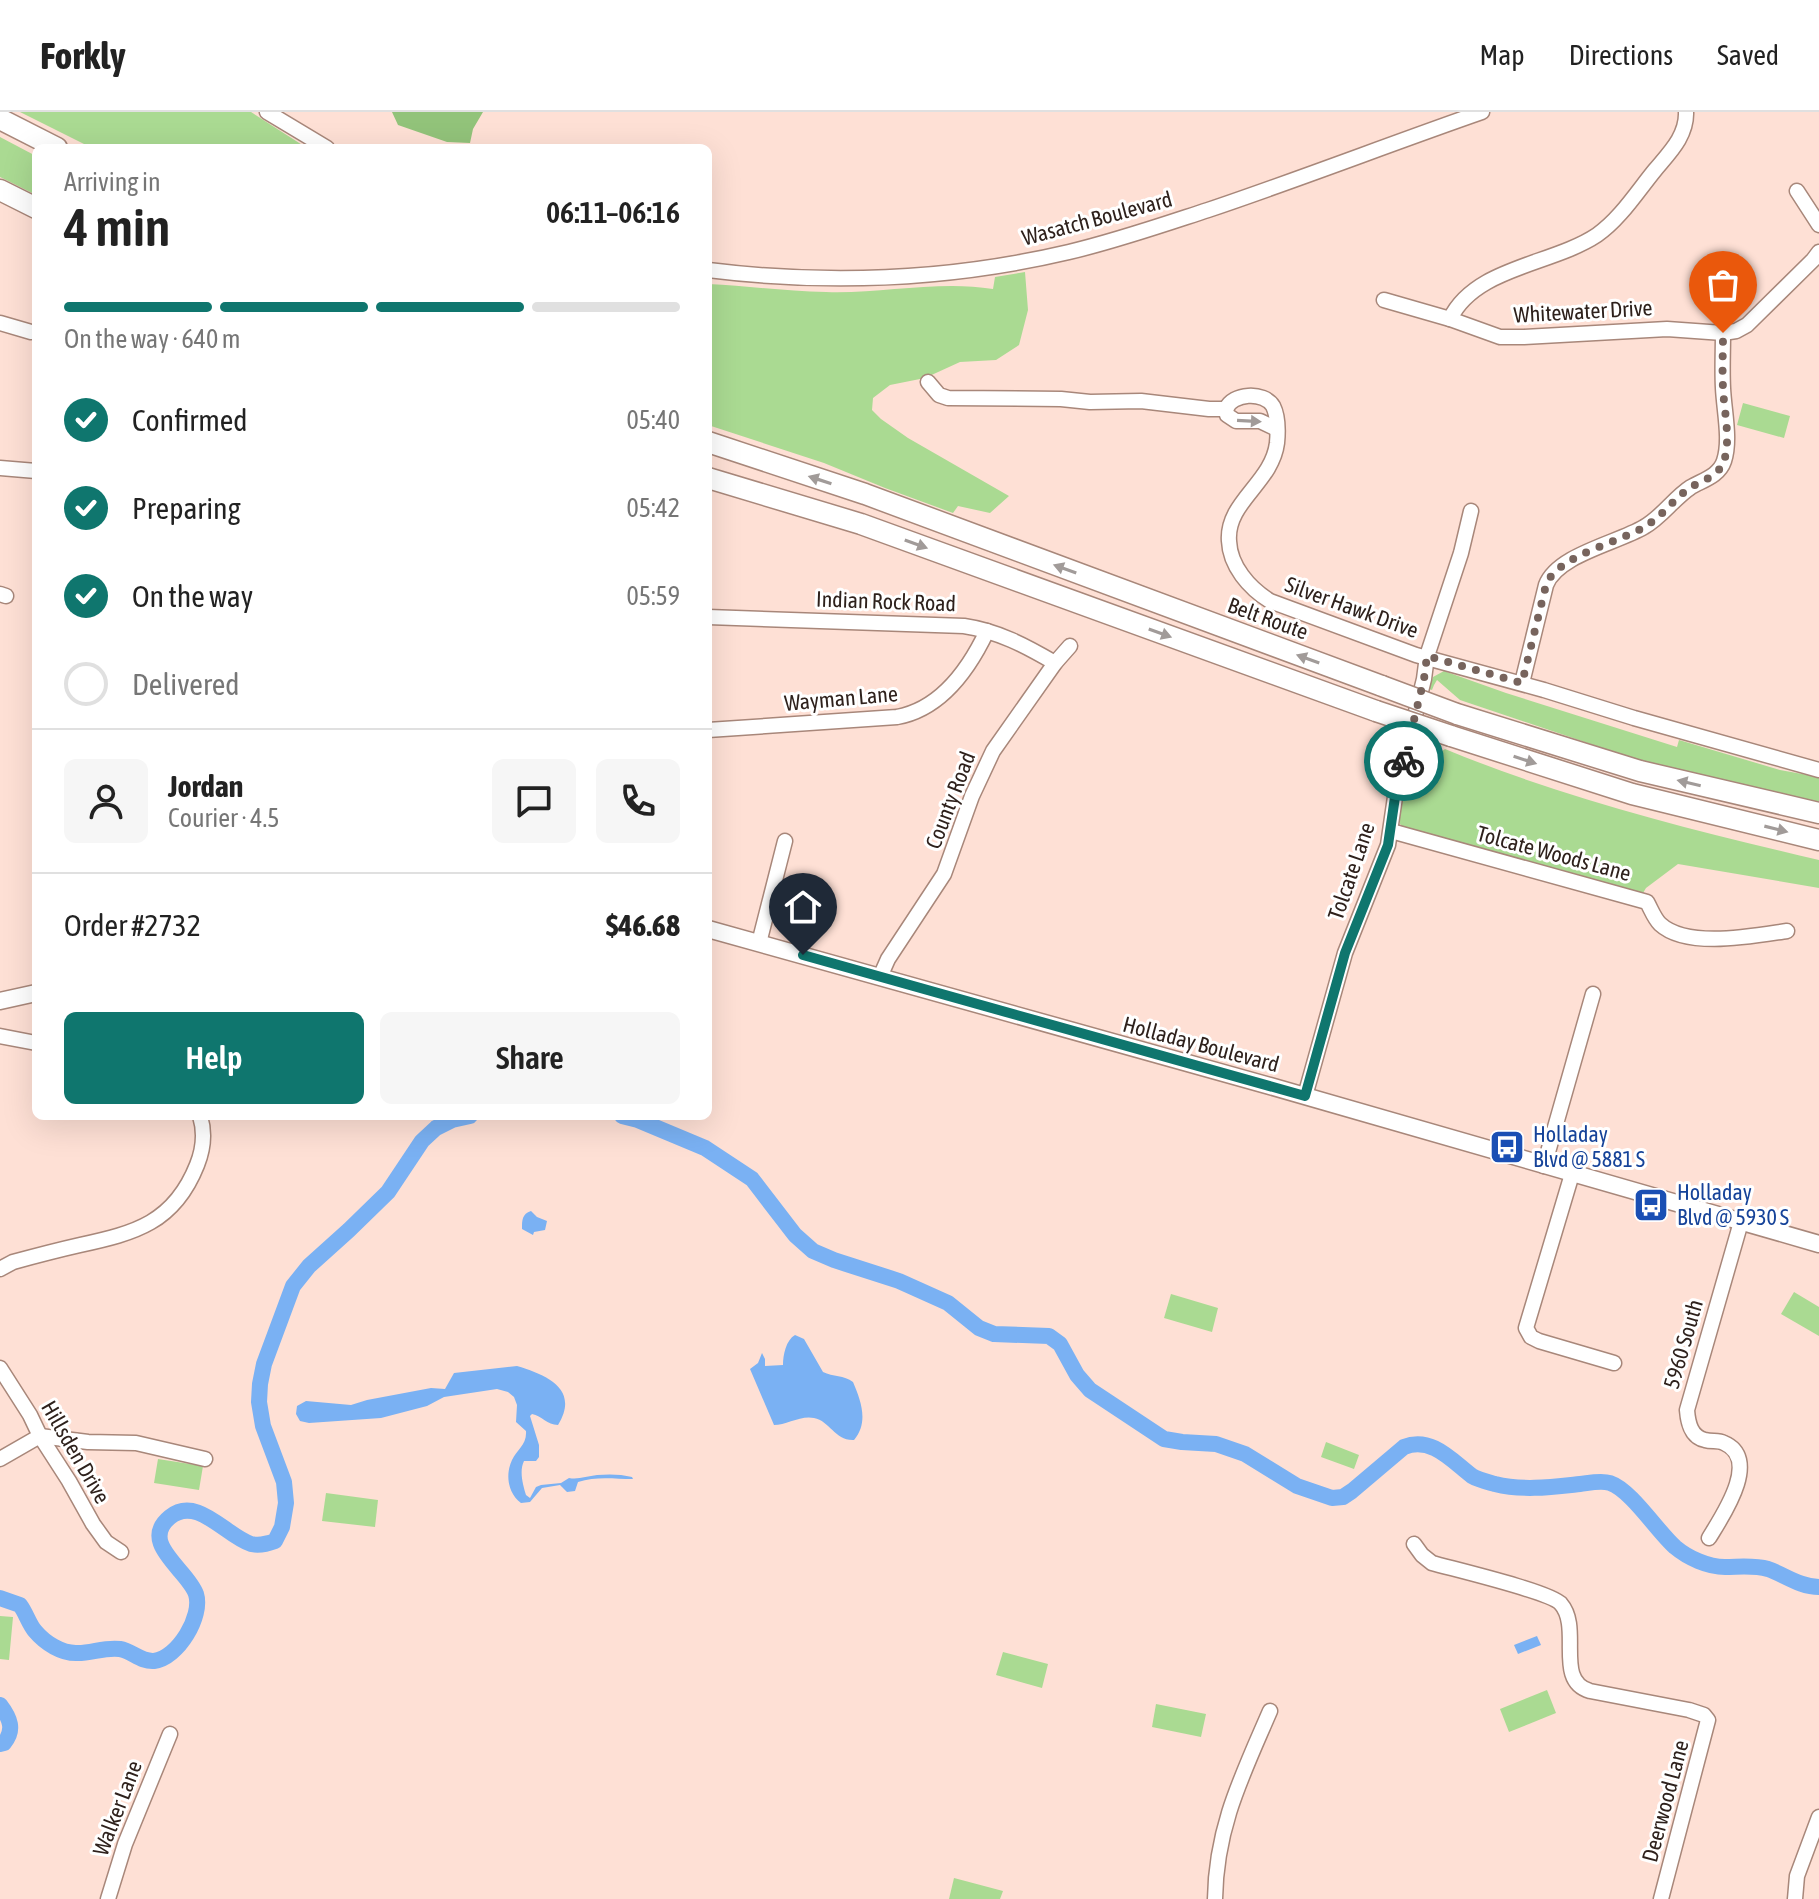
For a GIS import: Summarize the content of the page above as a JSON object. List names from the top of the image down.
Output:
{
  "streets": {
    "highway": ["Belt Route"],
    "main road": ["Holladay Boulevard"],
    "street": [
      "Wasatch Boulevard",
      "Whitewater Drive",
      "Indian Rock Road",
      "Silver Hawk Drive",
      "Wayman Lane",
      "County Road",
      "Tolcate Woods Lane",
      "Tolcate Lane",
      "5960 South",
      "Hillsden Drive",
      "Deerwood Lane",
      "Walker Lane"
    ]
  },
  "crossings": [
    ["Indian Rock Road", "Wayman Lane"],
    ["Indian Rock Road", "County Road"],
    ["Silver Hawk Drive", "Tolcate Lane"],
    ["County Road", "Holladay Boulevard"],
    ["Tolcate Woods Lane", "Tolcate Lane"],
    ["Tolcate Lane", "Holladay Boulevard"],
    ["Holladay Boulevard", "5960 South"]
  ],
  "places": {
    "bus stop": ["Holladay Blvd @ 5881 S", "Holladay Blvd @ 5930 S"]
  },
  "page": {
    "header": "Forkly",
    "nav": ["Map", "Directions", "Saved"],
    "heading": ["4 min", "Arriving in", "06:11–06:16"],
    "panel": [
      "Jordan",
      "Courier · 4.5",
      "Order #2732",
      "$46.68"
    ],
    "bar": "On the way · 640 m",
    "list": [
      ["Confirmed", "05:40"],
      ["Preparing", "05:42"],
      ["On the way", "05:59"],
      "Delivered"
    ],
    "buttons": ["Help", "Share"]
  }
}
